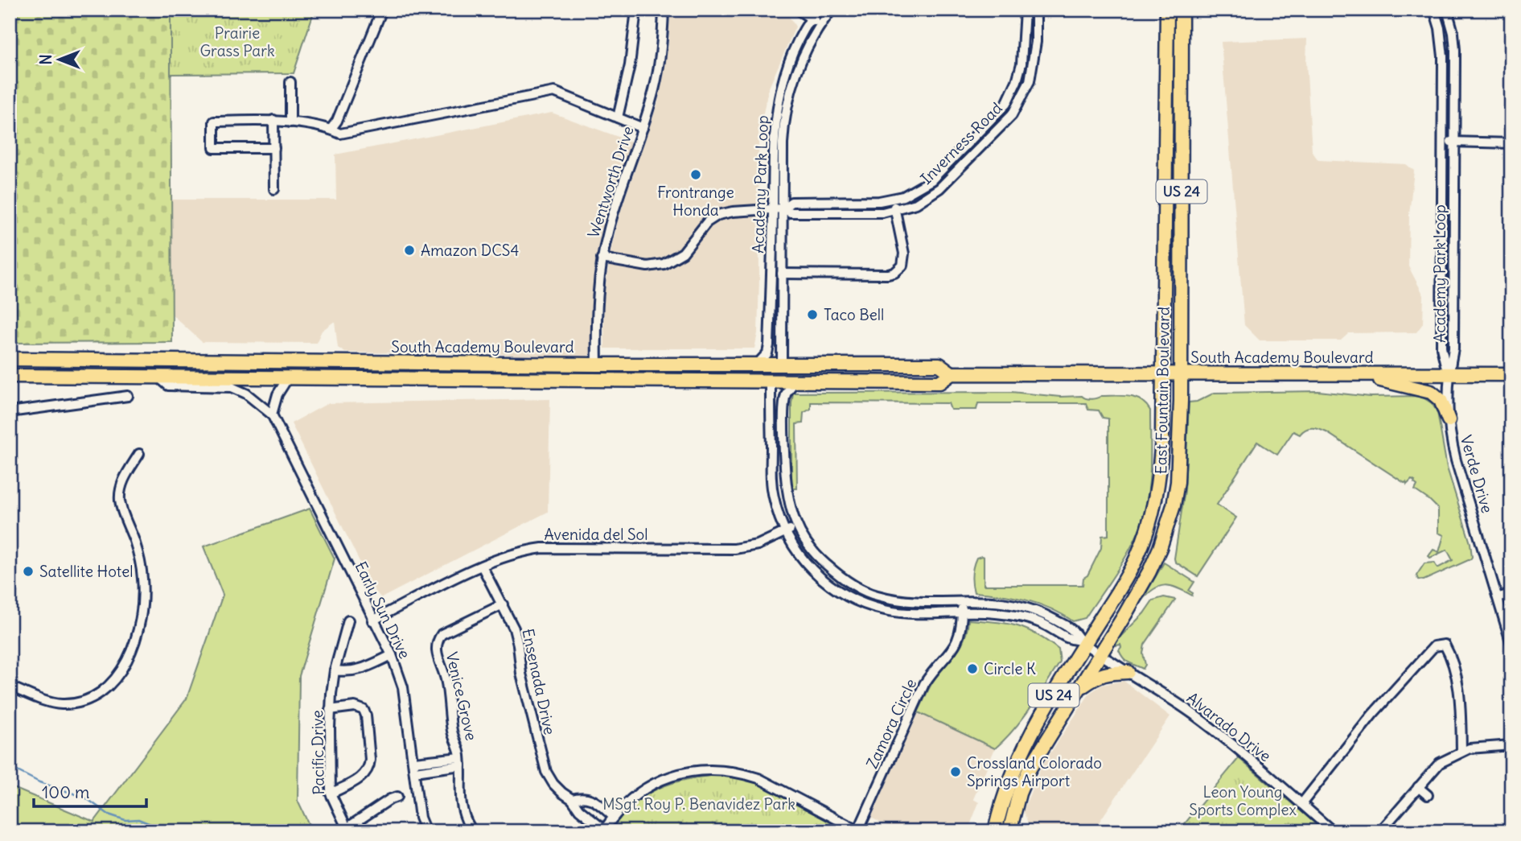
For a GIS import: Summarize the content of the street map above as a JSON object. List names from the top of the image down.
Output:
{
  "streets": {
    "highway": ["US 24", "South Academy Boulevard", "East Fountain Boulevard"],
    "street": [
      "Inverness Road",
      "Wentworth Drive",
      "Academy Park Loop",
      "Verde Drive",
      "Avenida del Sol",
      "Early Sun Drive",
      "Ensenada Drive",
      "Venice Grove",
      "Zamora Circle",
      "Alvarado Drive",
      "Pacific Drive"
    ]
  },
  "crossings": [
    ["Inverness Road", "Academy Park Loop"],
    ["Wentworth Drive", "South Academy Boulevard"],
    ["Academy Park Loop", "South Academy Boulevard"],
    ["Academy Park Loop", "Verde Drive"],
    ["South Academy Boulevard", "East Fountain Boulevard"],
    ["South Academy Boulevard", "Verde Drive"],
    ["South Academy Boulevard", "Early Sun Drive"],
    ["East Fountain Boulevard", "Alvarado Drive"],
    ["Avenida del Sol", "Early Sun Drive"],
    ["Avenida del Sol", "Ensenada Drive"],
    ["Ensenada Drive", "Venice Grove"]
  ],
  "parks": ["Prairie Grass Park", "Leon Young Sports Complex", "MSgt. Roy P. Benavidez Park"],
  "places": [
    "Frontrange Honda",
    "Amazon DCS4",
    "Taco Bell",
    "Satellite Hotel",
    "Circle K",
    "Crossland Colorado Springs Airport"
  ],
  "scale_bar": "100 m",
  "north": "left"
}
